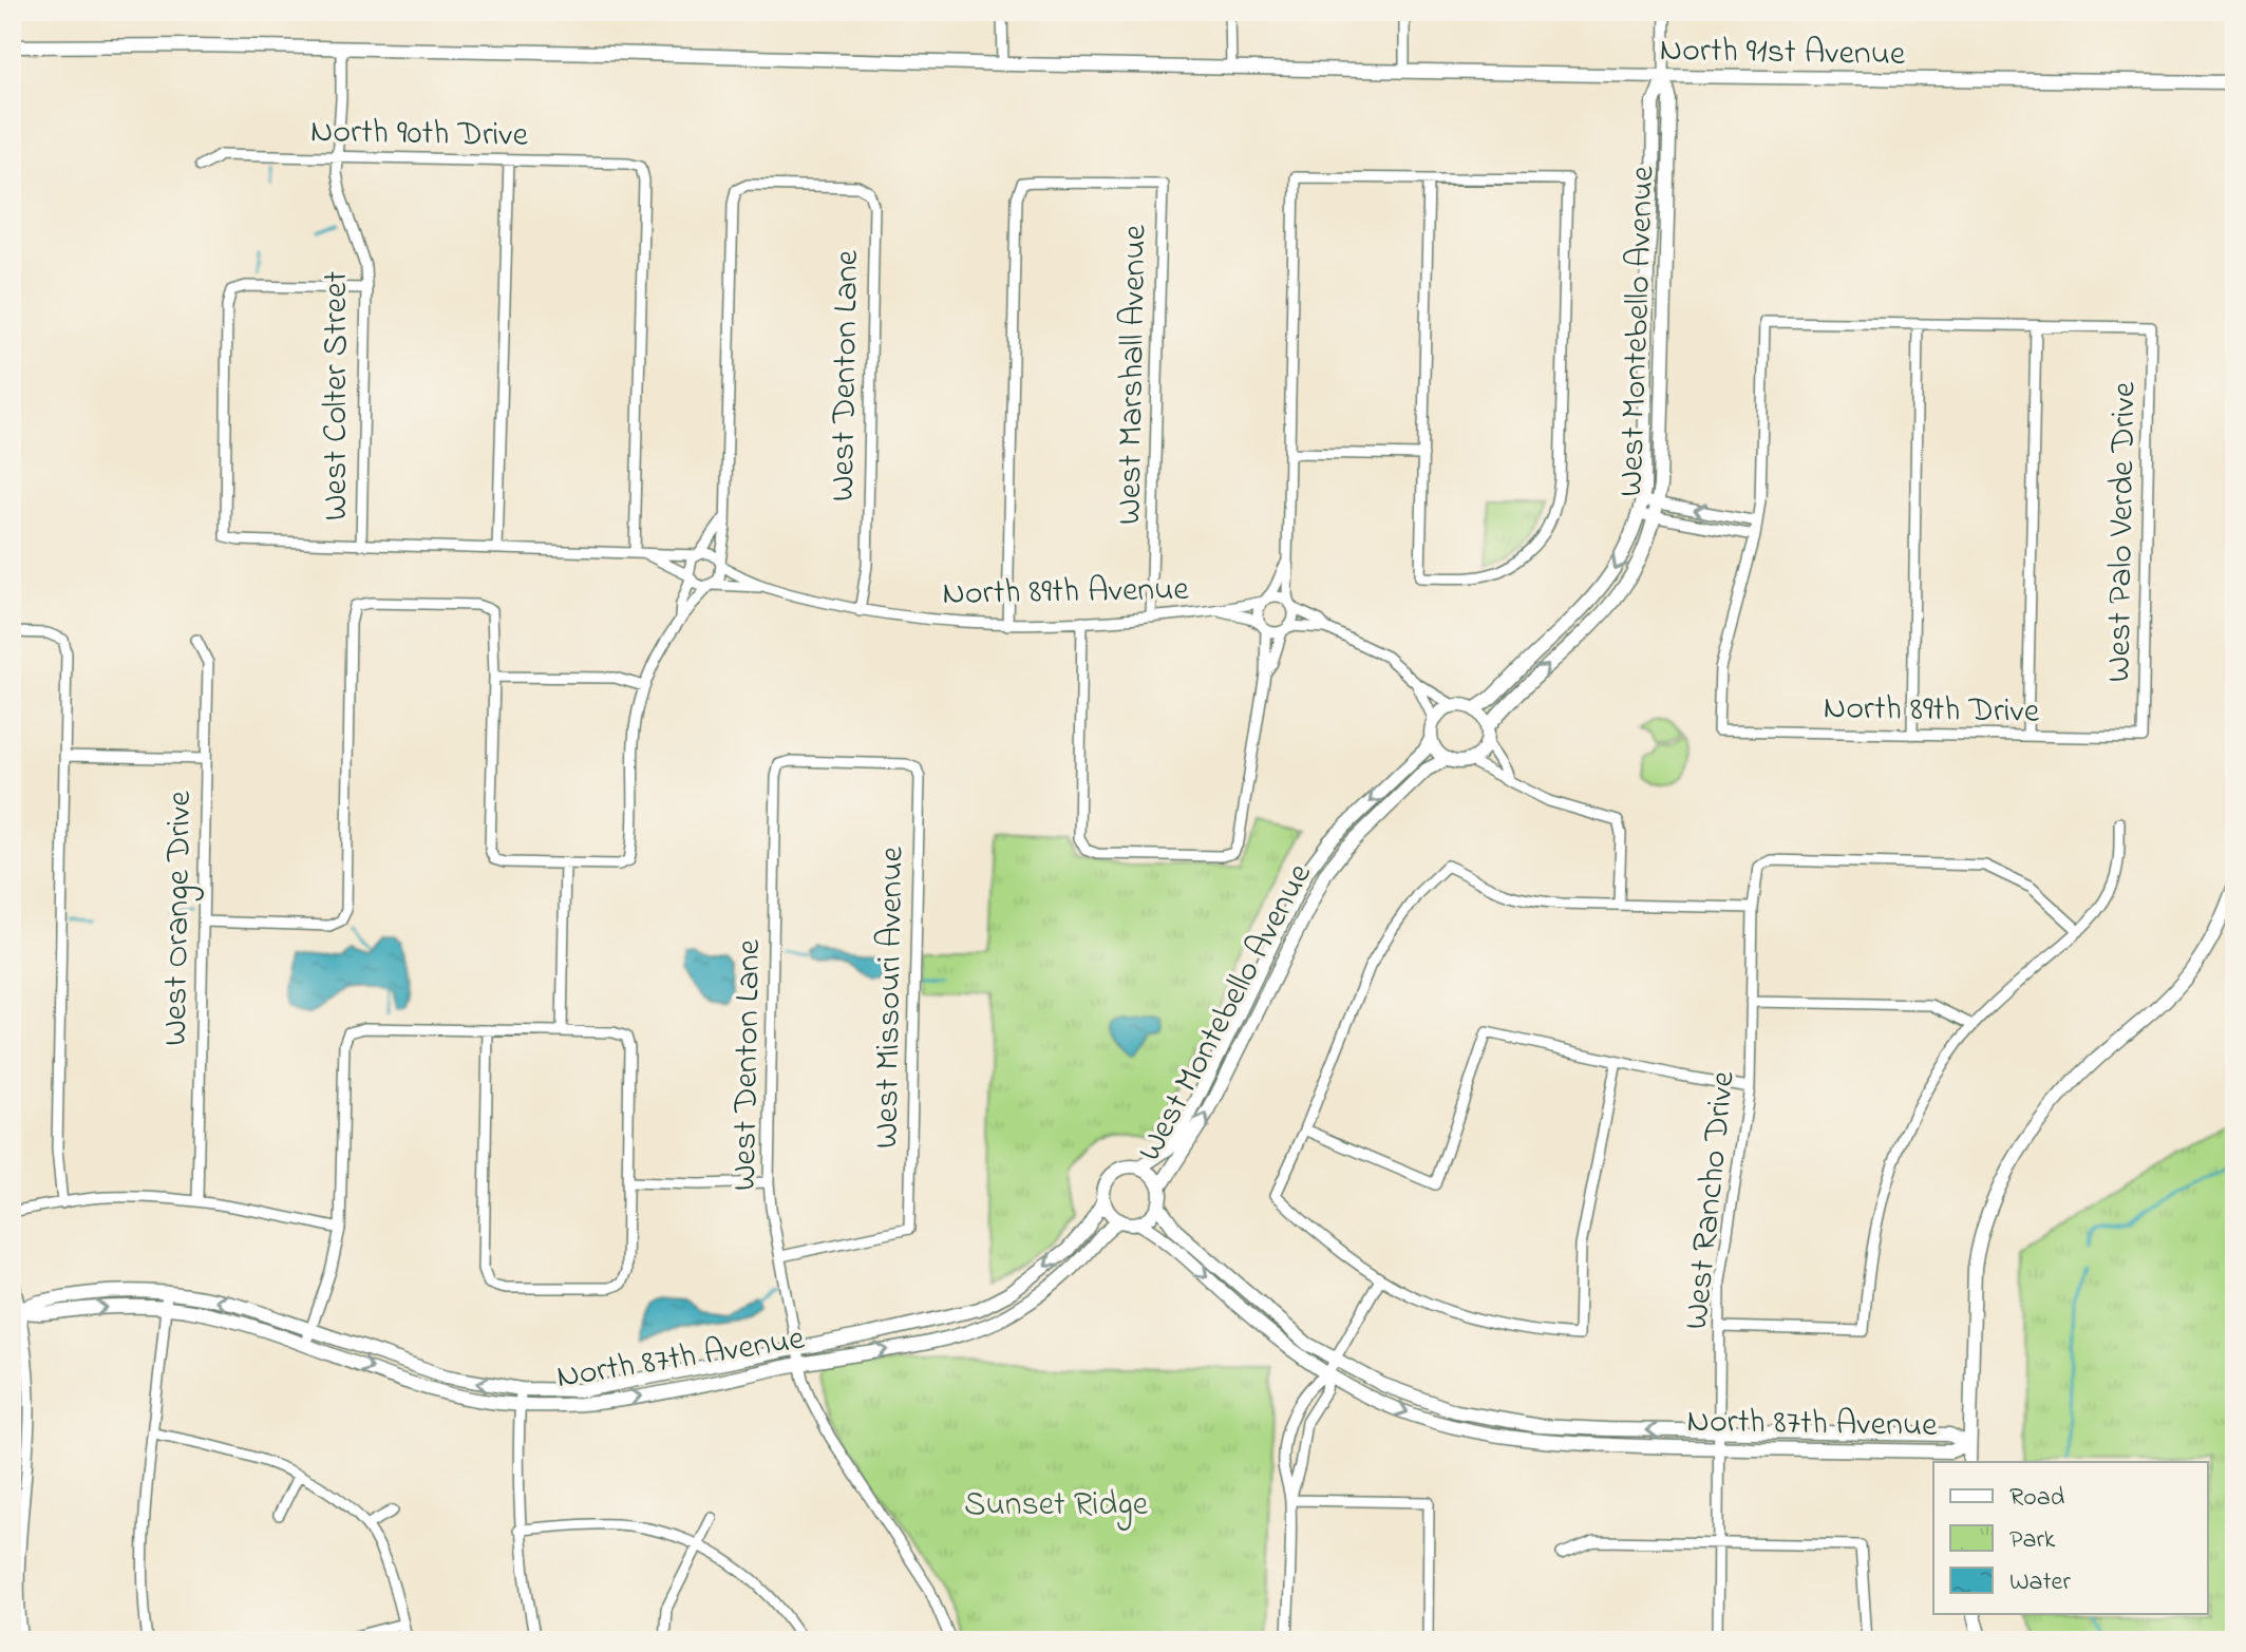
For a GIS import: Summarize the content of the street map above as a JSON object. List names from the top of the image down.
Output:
{
  "streets": {
    "street": [
      "North 91st Avenue",
      "North 90th Drive",
      "West Montebello Avenue",
      "West Marshall Avenue",
      "West Denton Lane",
      "West Colter Street",
      "West Palo Verde Drive",
      "North 89th Avenue",
      "North 89th Drive",
      "West Orange Drive",
      "West Missouri Avenue",
      "West Rancho Drive",
      "North 87th Avenue"
    ]
  },
  "crossings": [
    ["North 91st Avenue", "West Montebello Avenue"],
    ["North 91st Avenue", "West Colter Street"],
    ["North 90th Drive", "West Colter Street"],
    ["West Montebello Avenue", "North 87th Avenue"],
    ["West Marshall Avenue", "North 89th Avenue"],
    ["West Denton Lane", "North 89th Avenue"],
    ["West Denton Lane", "West Missouri Avenue"],
    ["West Denton Lane", "North 87th Avenue"],
    ["West Palo Verde Drive", "North 89th Drive"],
    ["West Rancho Drive", "North 87th Avenue"]
  ],
  "parks": ["Sunset Ridge"],
  "legend": ["Road", "Park", "Water"]
}
